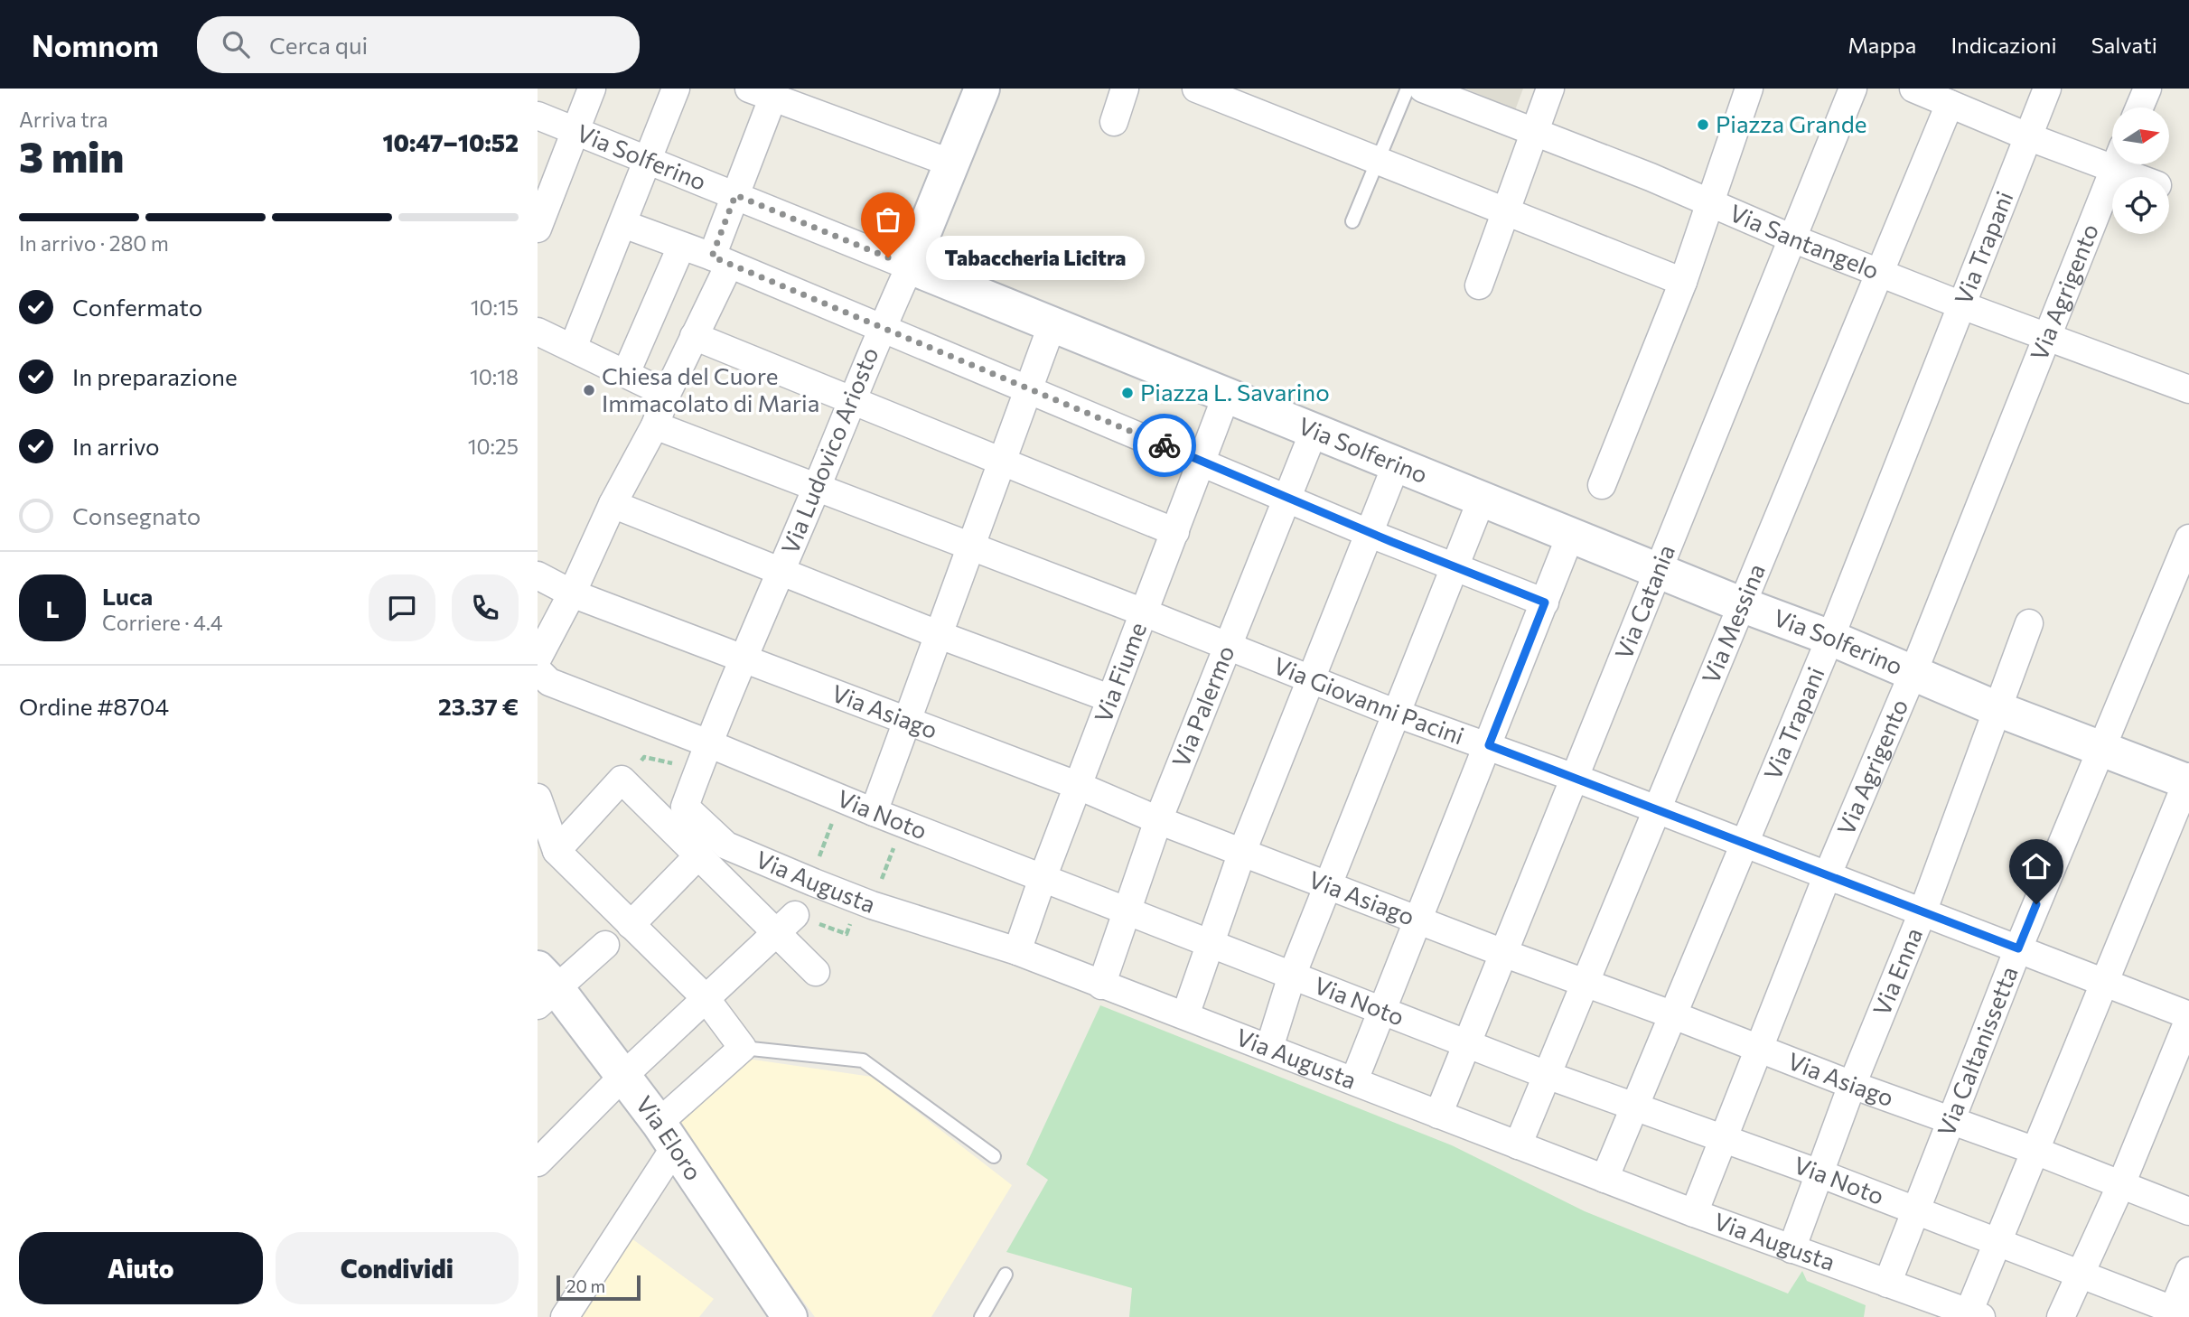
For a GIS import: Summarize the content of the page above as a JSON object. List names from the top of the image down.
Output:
{
  "streets": {
    "street": [
      "Via Solferino",
      "Via Santangelo",
      "Via Trapani",
      "Via Agrigento",
      "Via Ludovico Ariosto",
      "Via Catania",
      "Via Messina",
      "Via Fiume",
      "Via Giovanni Pacini",
      "Via Palermo",
      "Via Asiago",
      "Via Noto",
      "Via Augusta",
      "Via Enna",
      "Via Caltanissetta",
      "Via Eloro"
    ]
  },
  "crossings": [
    ["Via Solferino", "Via Trapani"],
    ["Via Solferino", "Via Agrigento"],
    ["Via Solferino", "Via Ludovico Ariosto"],
    ["Via Solferino", "Via Catania"],
    ["Via Solferino", "Via Messina"],
    ["Via Solferino", "Via Fiume"],
    ["Via Solferino", "Via Palermo"],
    ["Via Solferino", "Via Enna"],
    ["Via Solferino", "Via Caltanissetta"],
    ["Via Santangelo", "Via Trapani"],
    ["Via Santangelo", "Via Agrigento"],
    ["Via Santangelo", "Via Catania"],
    ["Via Santangelo", "Via Messina"],
    ["Via Trapani", "Via Giovanni Pacini"],
    ["Via Trapani", "Via Asiago"],
    ["Via Trapani", "Via Noto"],
    ["Via Trapani", "Via Augusta"],
    ["Via Agrigento", "Via Giovanni Pacini"],
    ["Via Agrigento", "Via Asiago"],
    ["Via Agrigento", "Via Noto"],
    ["Via Agrigento", "Via Augusta"],
    ["Via Ludovico Ariosto", "Via Giovanni Pacini"],
    ["Via Ludovico Ariosto", "Via Asiago"],
    ["Via Ludovico Ariosto", "Via Noto"],
    ["Via Ludovico Ariosto", "Via Augusta"],
    ["Via Catania", "Via Giovanni Pacini"],
    ["Via Catania", "Via Asiago"],
    ["Via Catania", "Via Noto"],
    ["Via Catania", "Via Augusta"],
    ["Via Messina", "Via Giovanni Pacini"],
    ["Via Messina", "Via Asiago"],
    ["Via Messina", "Via Noto"],
    ["Via Messina", "Via Augusta"],
    ["Via Fiume", "Via Giovanni Pacini"],
    ["Via Fiume", "Via Asiago"],
    ["Via Fiume", "Via Noto"],
    ["Via Fiume", "Via Augusta"],
    ["Via Giovanni Pacini", "Via Palermo"],
    ["Via Giovanni Pacini", "Via Enna"],
    ["Via Giovanni Pacini", "Via Caltanissetta"],
    ["Via Palermo", "Via Asiago"],
    ["Via Palermo", "Via Noto"],
    ["Via Palermo", "Via Augusta"],
    ["Via Asiago", "Via Enna"],
    ["Via Asiago", "Via Caltanissetta"],
    ["Via Noto", "Via Augusta"],
    ["Via Noto", "Via Enna"],
    ["Via Noto", "Via Caltanissetta"],
    ["Via Augusta", "Via Enna"],
    ["Via Augusta", "Via Caltanissetta"]
  ],
  "places": [
    "Piazza Grande",
    "Tabaccheria Licitra",
    "Chiesa del Cuore Immacolato di Maria",
    "Piazza L. Savarino"
  ],
  "scale_bar": "20 m",
  "north": "right",
  "page": {
    "header": "Nomnom",
    "search": "Cerca qui",
    "nav": ["Mappa", "Indicazioni", "Salvati"],
    "heading": ["3 min", "Arriva tra", "10:47–10:52"],
    "panel": [
      "Luca",
      "Corriere · 4.4",
      "Ordine #8704",
      "23.37 €"
    ],
    "bar": "In arrivo · 280 m",
    "bubble": "Tabaccheria Licitra",
    "list": [
      ["Confermato", "10:15"],
      ["In preparazione", "10:18"],
      ["In arrivo", "10:25"],
      "Consegnato"
    ],
    "round": "L",
    "buttons": ["Aiuto", "Condividi"],
    "scale": "20 m"
  }
}
